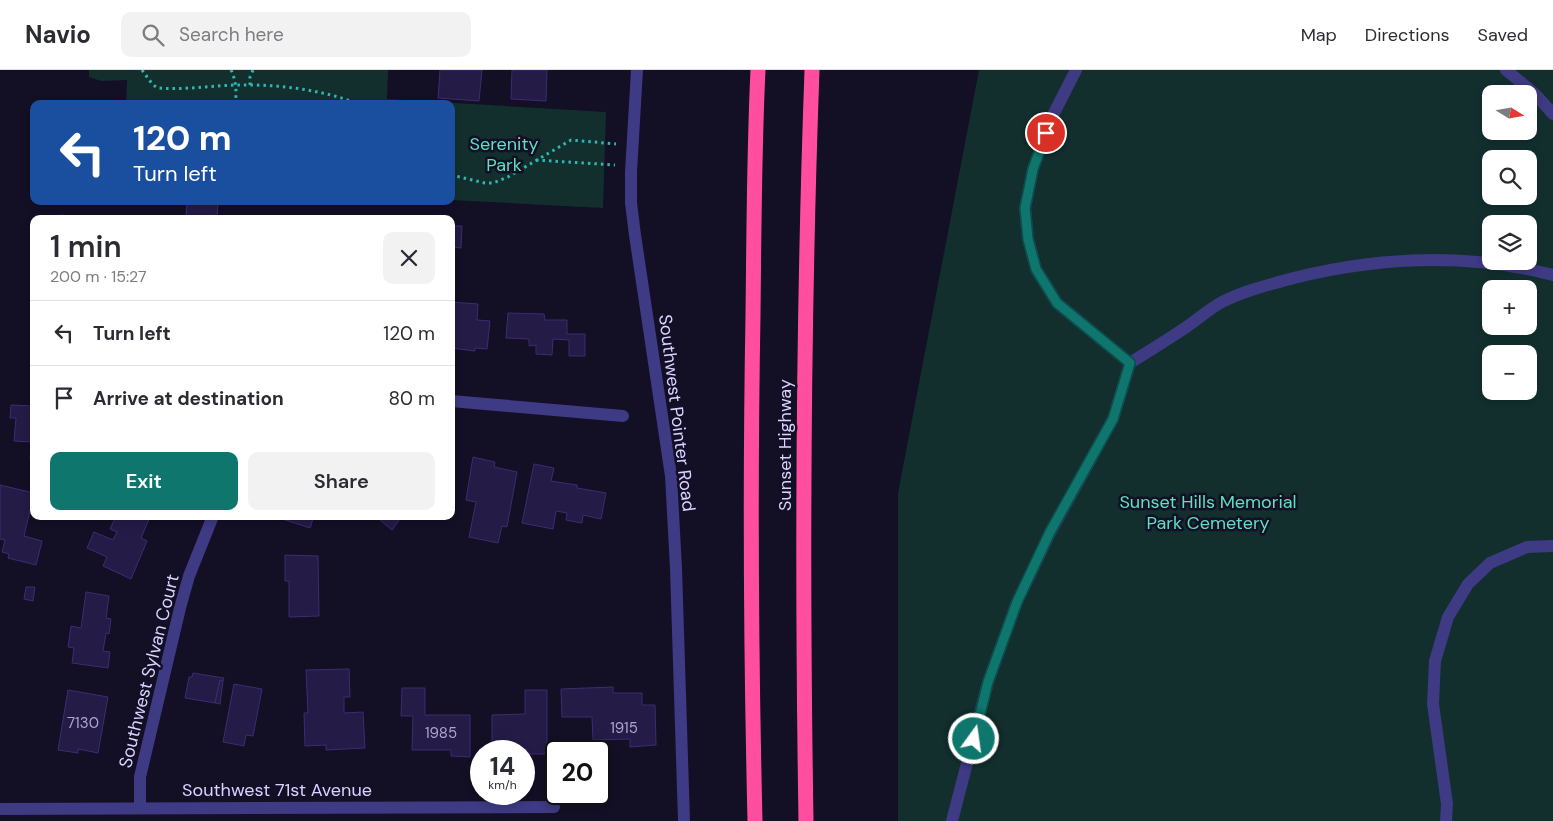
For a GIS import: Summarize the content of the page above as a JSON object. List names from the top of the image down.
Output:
{
  "streets": {
    "highway": ["Sunset Highway"],
    "street": ["Southwest Pointer Road", "Southwest Sylvan Court", "Southwest 71st Avenue"]
  },
  "crossings": [
    ["Southwest Sylvan Court", "Southwest 71st Avenue"]
  ],
  "parks": ["Serenity Park", "Sunset Hills Memorial Park Cemetery"],
  "house_numbers": ["7130", "1915", "1985"],
  "north": "right",
  "page": {
    "header": "Navio",
    "search": "Search here",
    "nav": ["Map", "Directions", "Saved"],
    "map_buttons": ["+", "−"],
    "turn": ["120 m", "Turn left"],
    "heading": ["1 min", "200 m · 15:27"],
    "list": [
      {
        "name": "Turn left",
        "value": "120 m"
      },
      {
        "name": "Arrive at destination",
        "value": "80 m"
      }
    ],
    "buttons": ["Exit", "Share"],
    "speed": "14 km/h",
    "limit": "20"
  }
}
